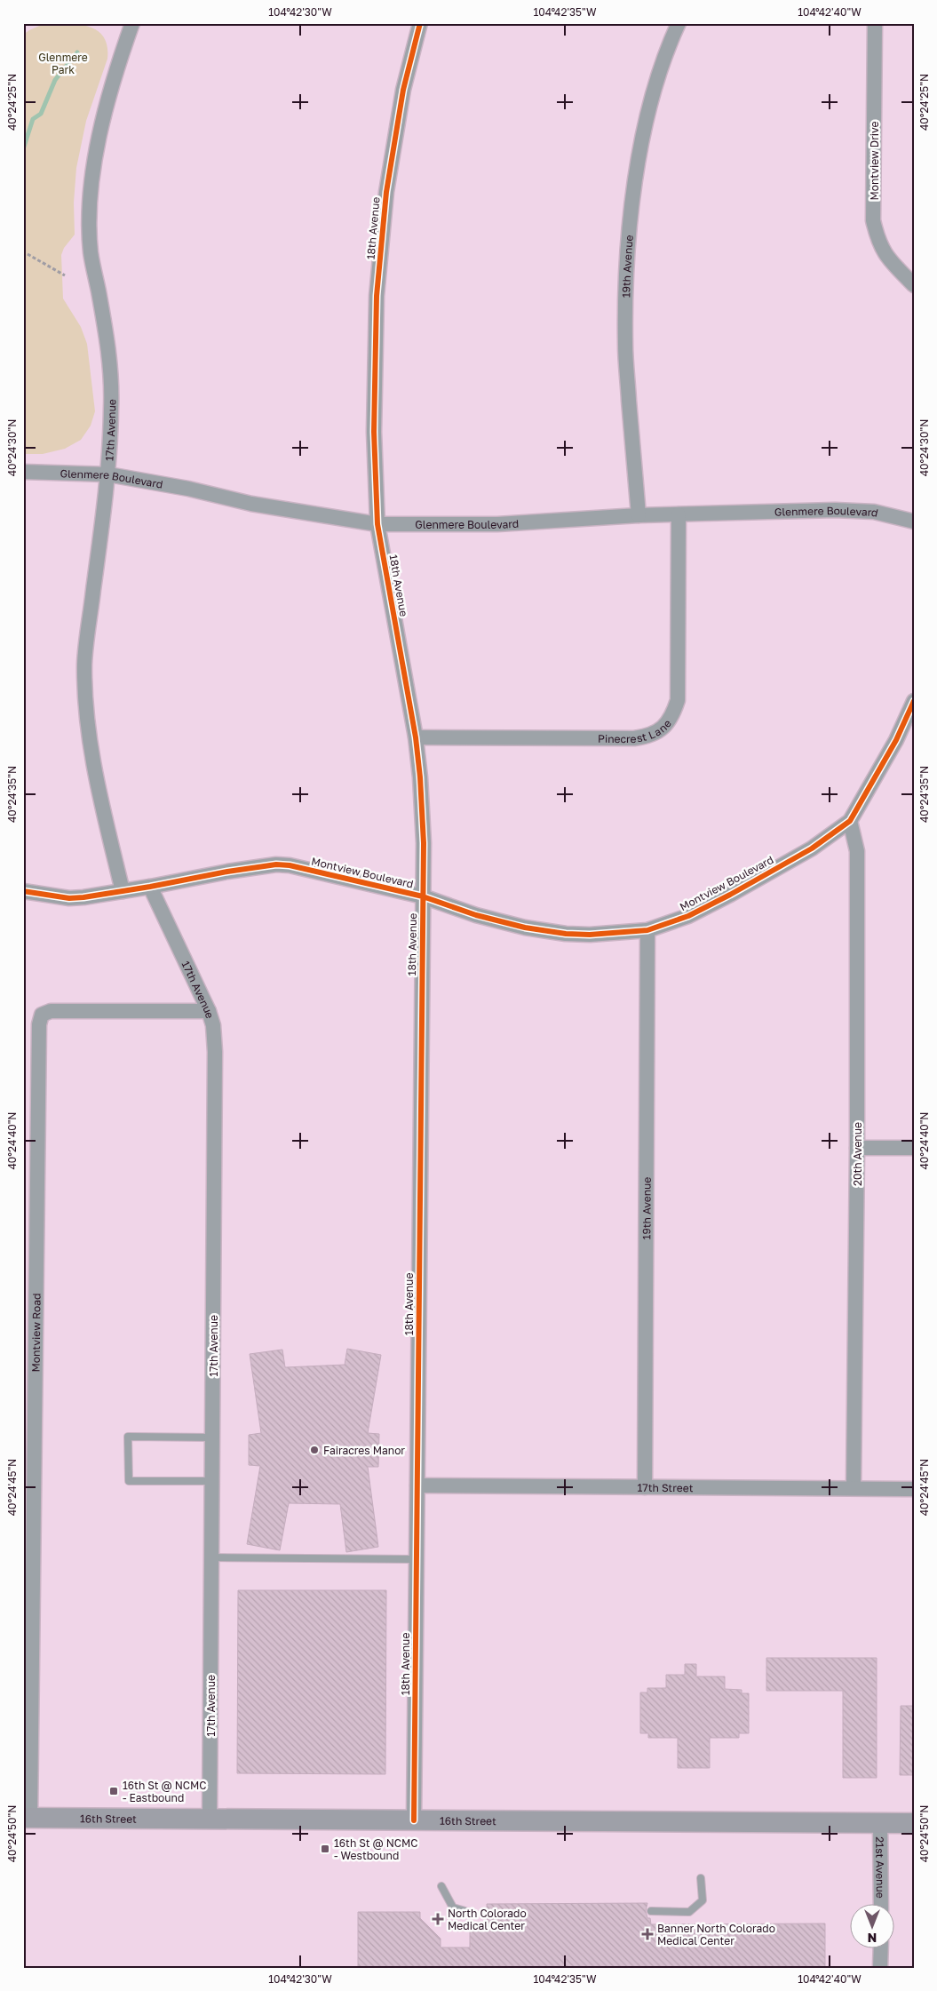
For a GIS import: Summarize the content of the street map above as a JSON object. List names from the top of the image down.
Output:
{
  "streets": {
    "main road": ["16th Street"],
    "street": [
      "Montview Drive",
      "18th Avenue",
      "19th Avenue",
      "17th Avenue",
      "Glenmere Boulevard",
      "Pinecrest Lane",
      "Montview Boulevard",
      "20th Avenue",
      "Montview Road",
      "17th Street",
      "21st Avenue"
    ]
  },
  "crossings": [
    ["18th Avenue", "Glenmere Boulevard"],
    ["18th Avenue", "Pinecrest Lane"],
    ["18th Avenue", "Montview Boulevard"],
    ["18th Avenue", "17th Street"],
    ["18th Avenue", "16th Street"],
    ["19th Avenue", "Glenmere Boulevard"],
    ["19th Avenue", "Montview Boulevard"],
    ["19th Avenue", "17th Street"],
    ["17th Avenue", "Glenmere Boulevard"],
    ["17th Avenue", "Montview Boulevard"],
    ["17th Avenue", "Montview Road"],
    ["17th Avenue", "16th Street"],
    ["Glenmere Boulevard", "Pinecrest Lane"],
    ["Montview Boulevard", "20th Avenue"],
    ["20th Avenue", "17th Street"],
    ["Montview Road", "16th Street"],
    ["16th Street", "21st Avenue"]
  ],
  "parks": ["Glenmere Park"],
  "places": {
    "other": ["Fairacres Manor"],
    "transit": ["16th St @ NCMC - Eastbound", "16th St @ NCMC - Westbound"],
    "health": ["North Colorado Medical Center", "Banner North Colorado Medical Center"]
  },
  "north": "bottom",
  "coordinates": [
    "104°42'30\"W",
    "104°42'35\"W",
    "104°42'40\"W",
    "40°24'25\"N",
    "40°24'30\"N",
    "40°24'35\"N",
    "40°24'40\"N",
    "40°24'45\"N",
    "40°24'50\"N"
  ]
}
